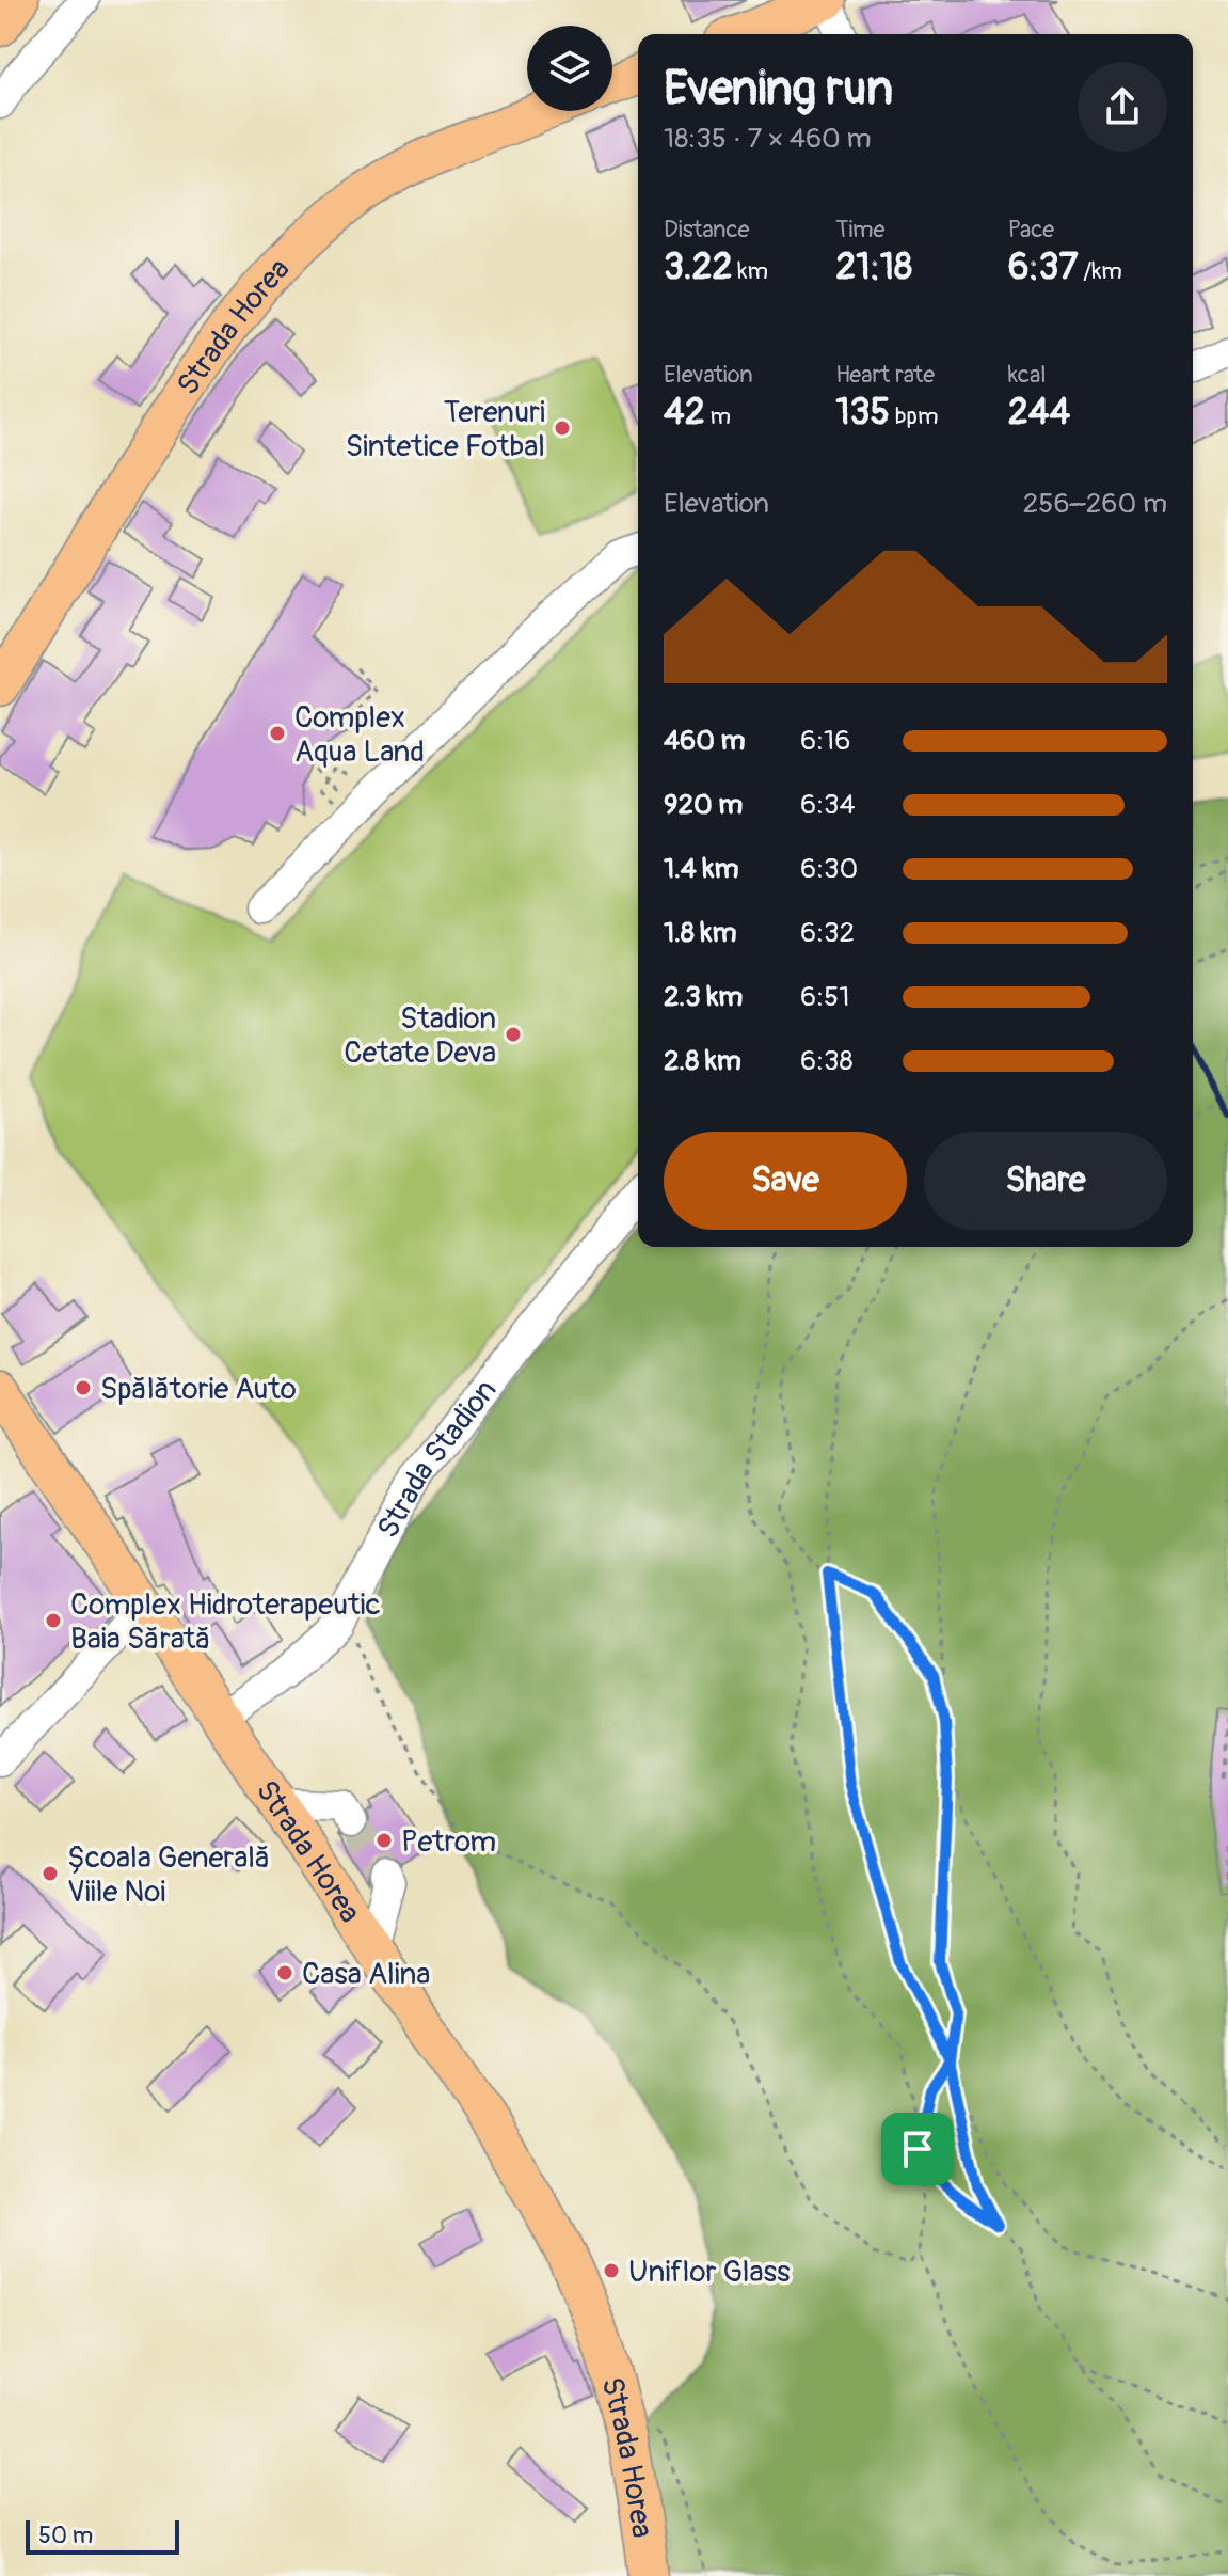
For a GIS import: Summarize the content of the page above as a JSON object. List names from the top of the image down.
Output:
{
  "streets": {
    "main road": ["Strada Horea"],
    "street": ["Strada Stadion"]
  },
  "crossings": [
    ["Strada Horea", "Strada Stadion"]
  ],
  "places": [
    "Terenuri Sintetice Fotbal",
    "Complex Aqua Land",
    "Stadion Cetate Deva",
    "Spălătorie Auto",
    "Complex Hidroterapeutic Baia Sărată",
    "Petrom",
    "Școala Generală Viile Noi",
    "Casa Alina",
    "Uniflor Glass"
  ],
  "scale_bar": "50 m",
  "page": {
    "heading": ["Evening run", "18:35 · 7 × 460 m"],
    "stats": [
      ["Distance", "3.22 km"],
      ["Time", "21:18"],
      ["Pace", "6:37 /km"],
      ["Elevation", "42 m"],
      ["Heart rate", "135 bpm"],
      ["kcal", "244"]
    ],
    "chart": ["Elevation", "256–260 m"],
    "list": [
      {
        "name": "460 m",
        "note": "6:16"
      },
      {
        "name": "920 m",
        "note": "6:34"
      },
      {
        "name": "1.4 km",
        "note": "6:30"
      },
      {
        "name": "1.8 km",
        "note": "6:32"
      },
      {
        "name": "2.3 km",
        "note": "6:51"
      },
      {
        "name": "2.8 km",
        "note": "6:38"
      }
    ],
    "buttons": ["Save", "Share"],
    "scale": "50 m"
  }
}
